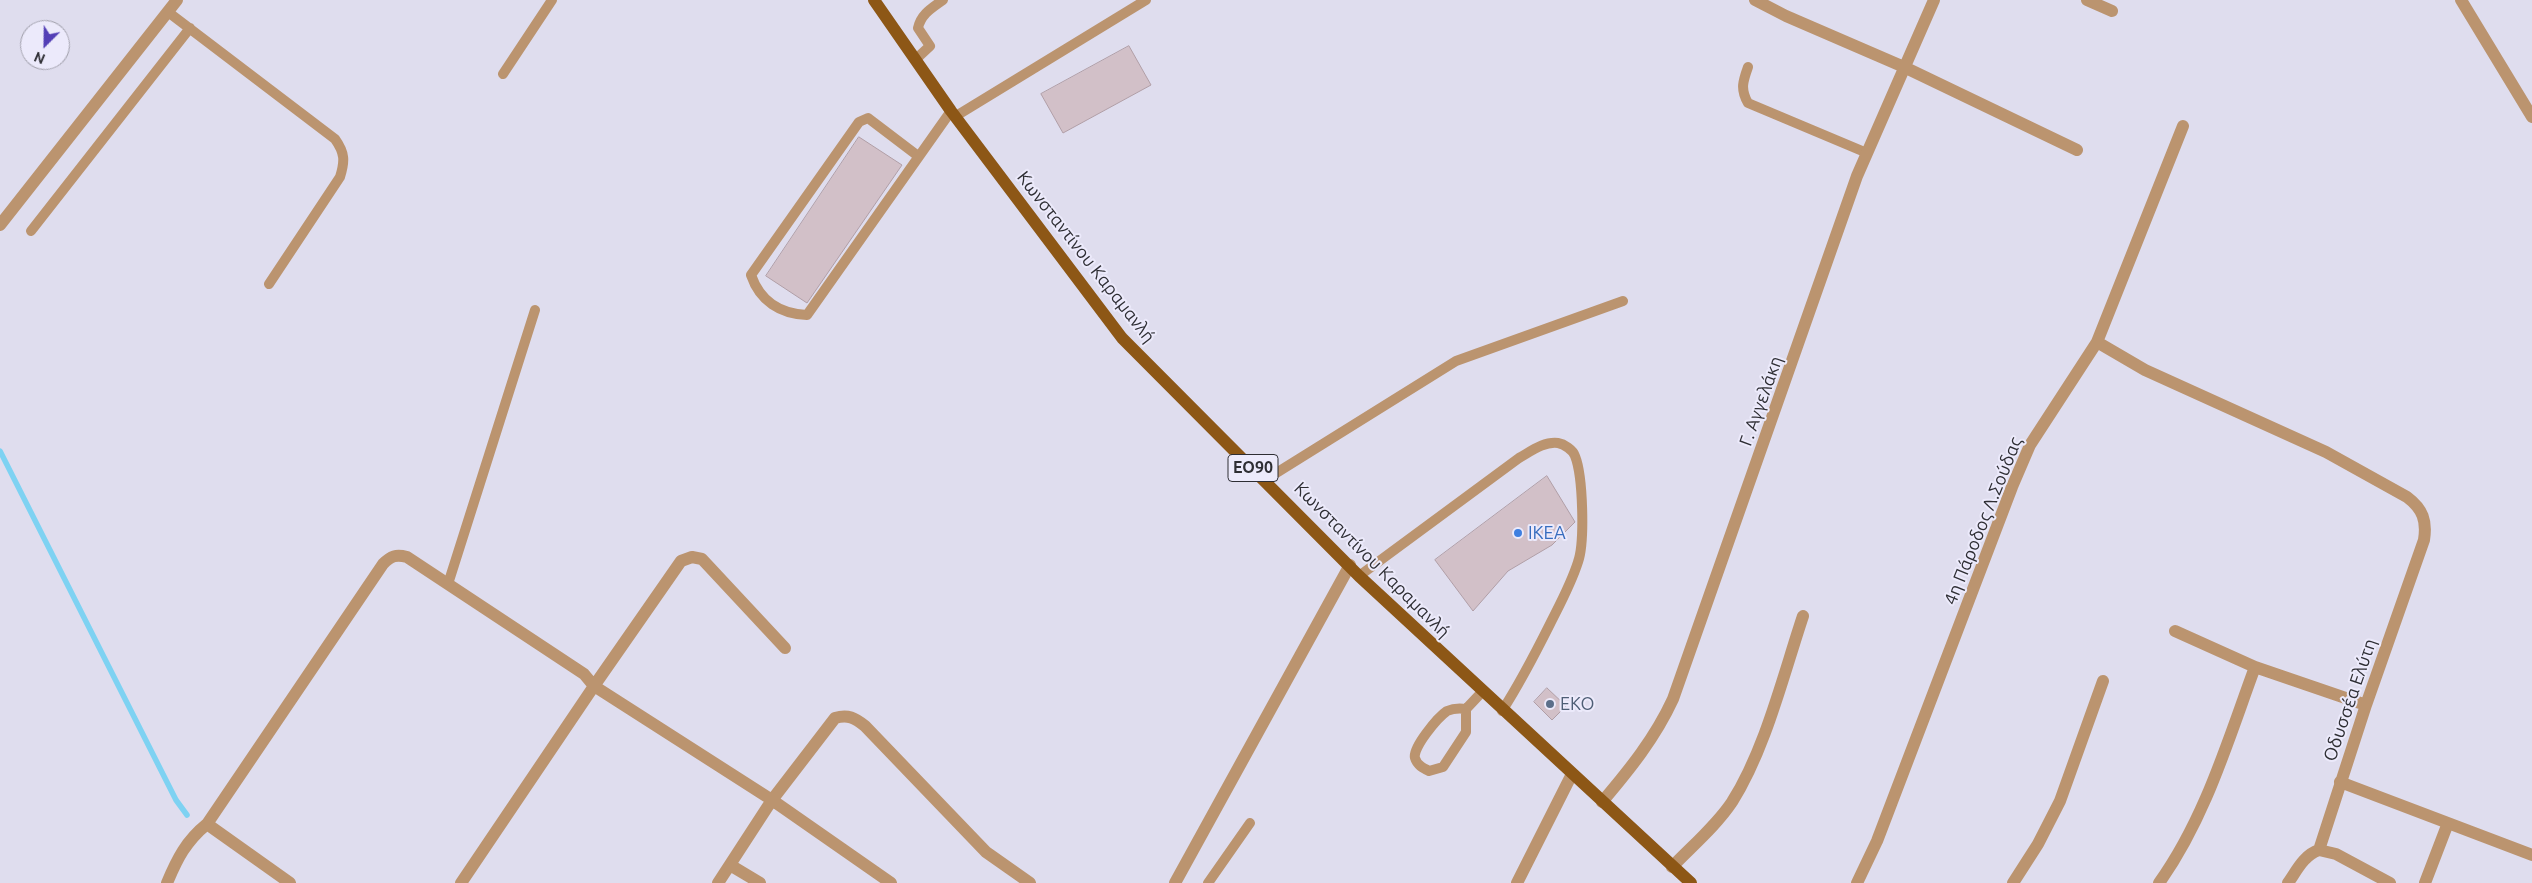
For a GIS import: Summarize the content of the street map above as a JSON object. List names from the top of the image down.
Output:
{
  "streets": {
    "main road": ["Κωνσταντίνου Καραμανλή", "ΕΟ90"],
    "street": ["Γ. Αγγελάκη", "4η Πάροδος Λ.Σούδας", "Οδυσσέα Ελύτη"]
  },
  "crossings": [
    ["Κωνσταντίνου Καραμανλή", "Γ. Αγγελάκη"],
    ["4η Πάροδος Λ.Σούδας", "Οδυσσέα Ελύτη"]
  ],
  "places": ["IKEA", "EKO"],
  "north": "bottom left"
}
